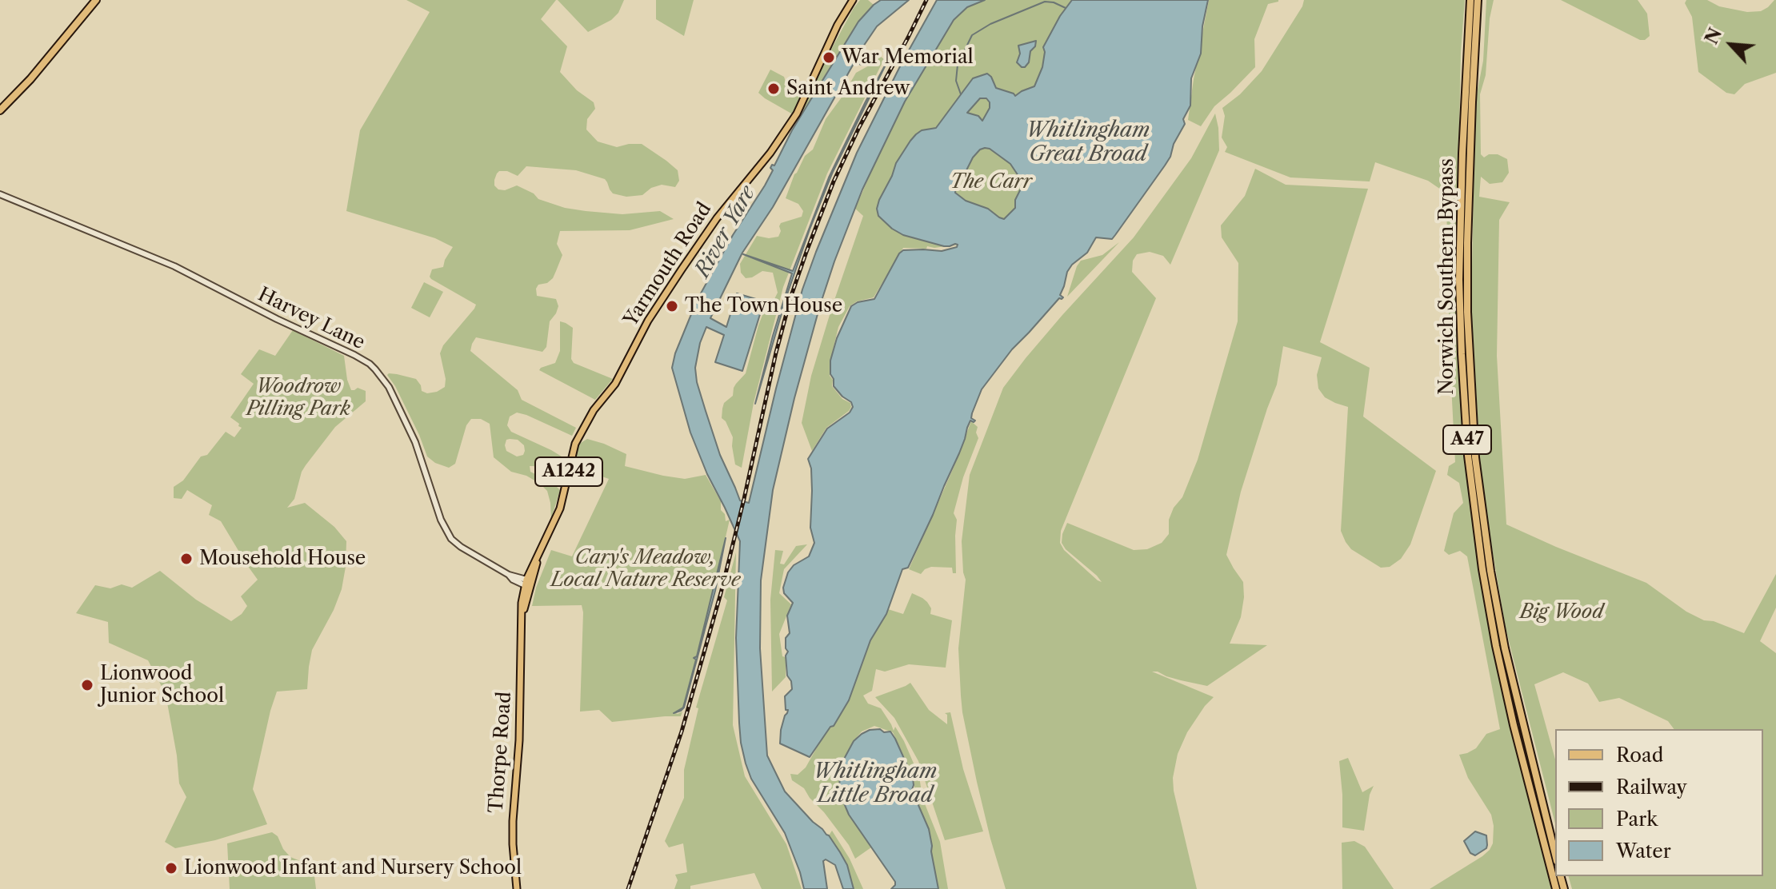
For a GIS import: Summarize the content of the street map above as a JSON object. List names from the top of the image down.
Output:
{
  "streets": {
    "highway": ["Norwich Southern Bypass", "A47"],
    "main road": ["Yarmouth Road", "A1242", "Thorpe Road"],
    "street": ["Harvey Lane"]
  },
  "crossings": [
    ["Yarmouth Road", "Harvey Lane"],
    ["Yarmouth Road", "Thorpe Road"],
    ["Harvey Lane", "Thorpe Road"]
  ],
  "water": ["Whitlingham Great Broad", "River Yare", "Whitlingham Little Broad"],
  "parks": [
    "The Carr",
    "Woodrow Pilling Park",
    "Cary's Meadow, Local Nature Reserve",
    "Big Wood"
  ],
  "places": [
    "War Memorial",
    "Saint Andrew",
    "The Town House",
    "Mousehold House",
    "Lionwood Junior School",
    "Lionwood Infant and Nursery School"
  ],
  "legend": [
    "Road",
    "Railway",
    "Park",
    "Water"
  ],
  "north": "top left"
}
